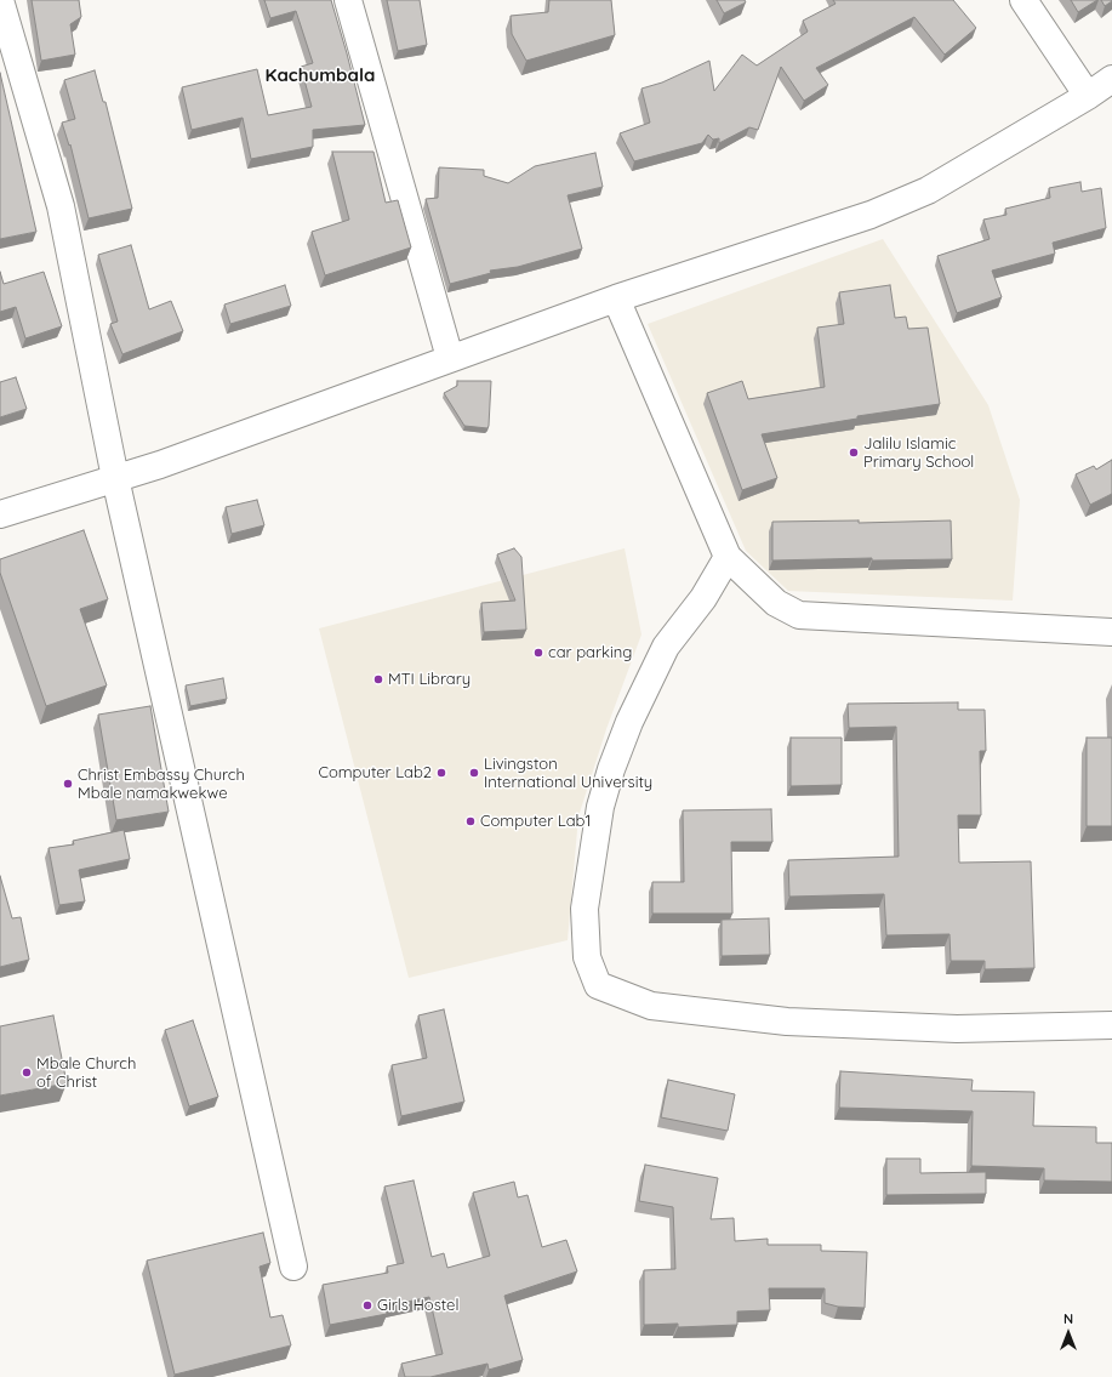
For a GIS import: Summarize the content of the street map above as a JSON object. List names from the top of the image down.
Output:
{
  "districts": ["Kachumbala"],
  "places": [
    "Jalilu Islamic Primary School",
    "car parking",
    "MTI Library",
    "Computer Lab2",
    "Livingston International University",
    "Christ Embassy Church Mbale namakwekwe",
    "Computer Lab1",
    "Mbale Church of Christ",
    "Girls Hostel"
  ],
  "north": "top"
}
